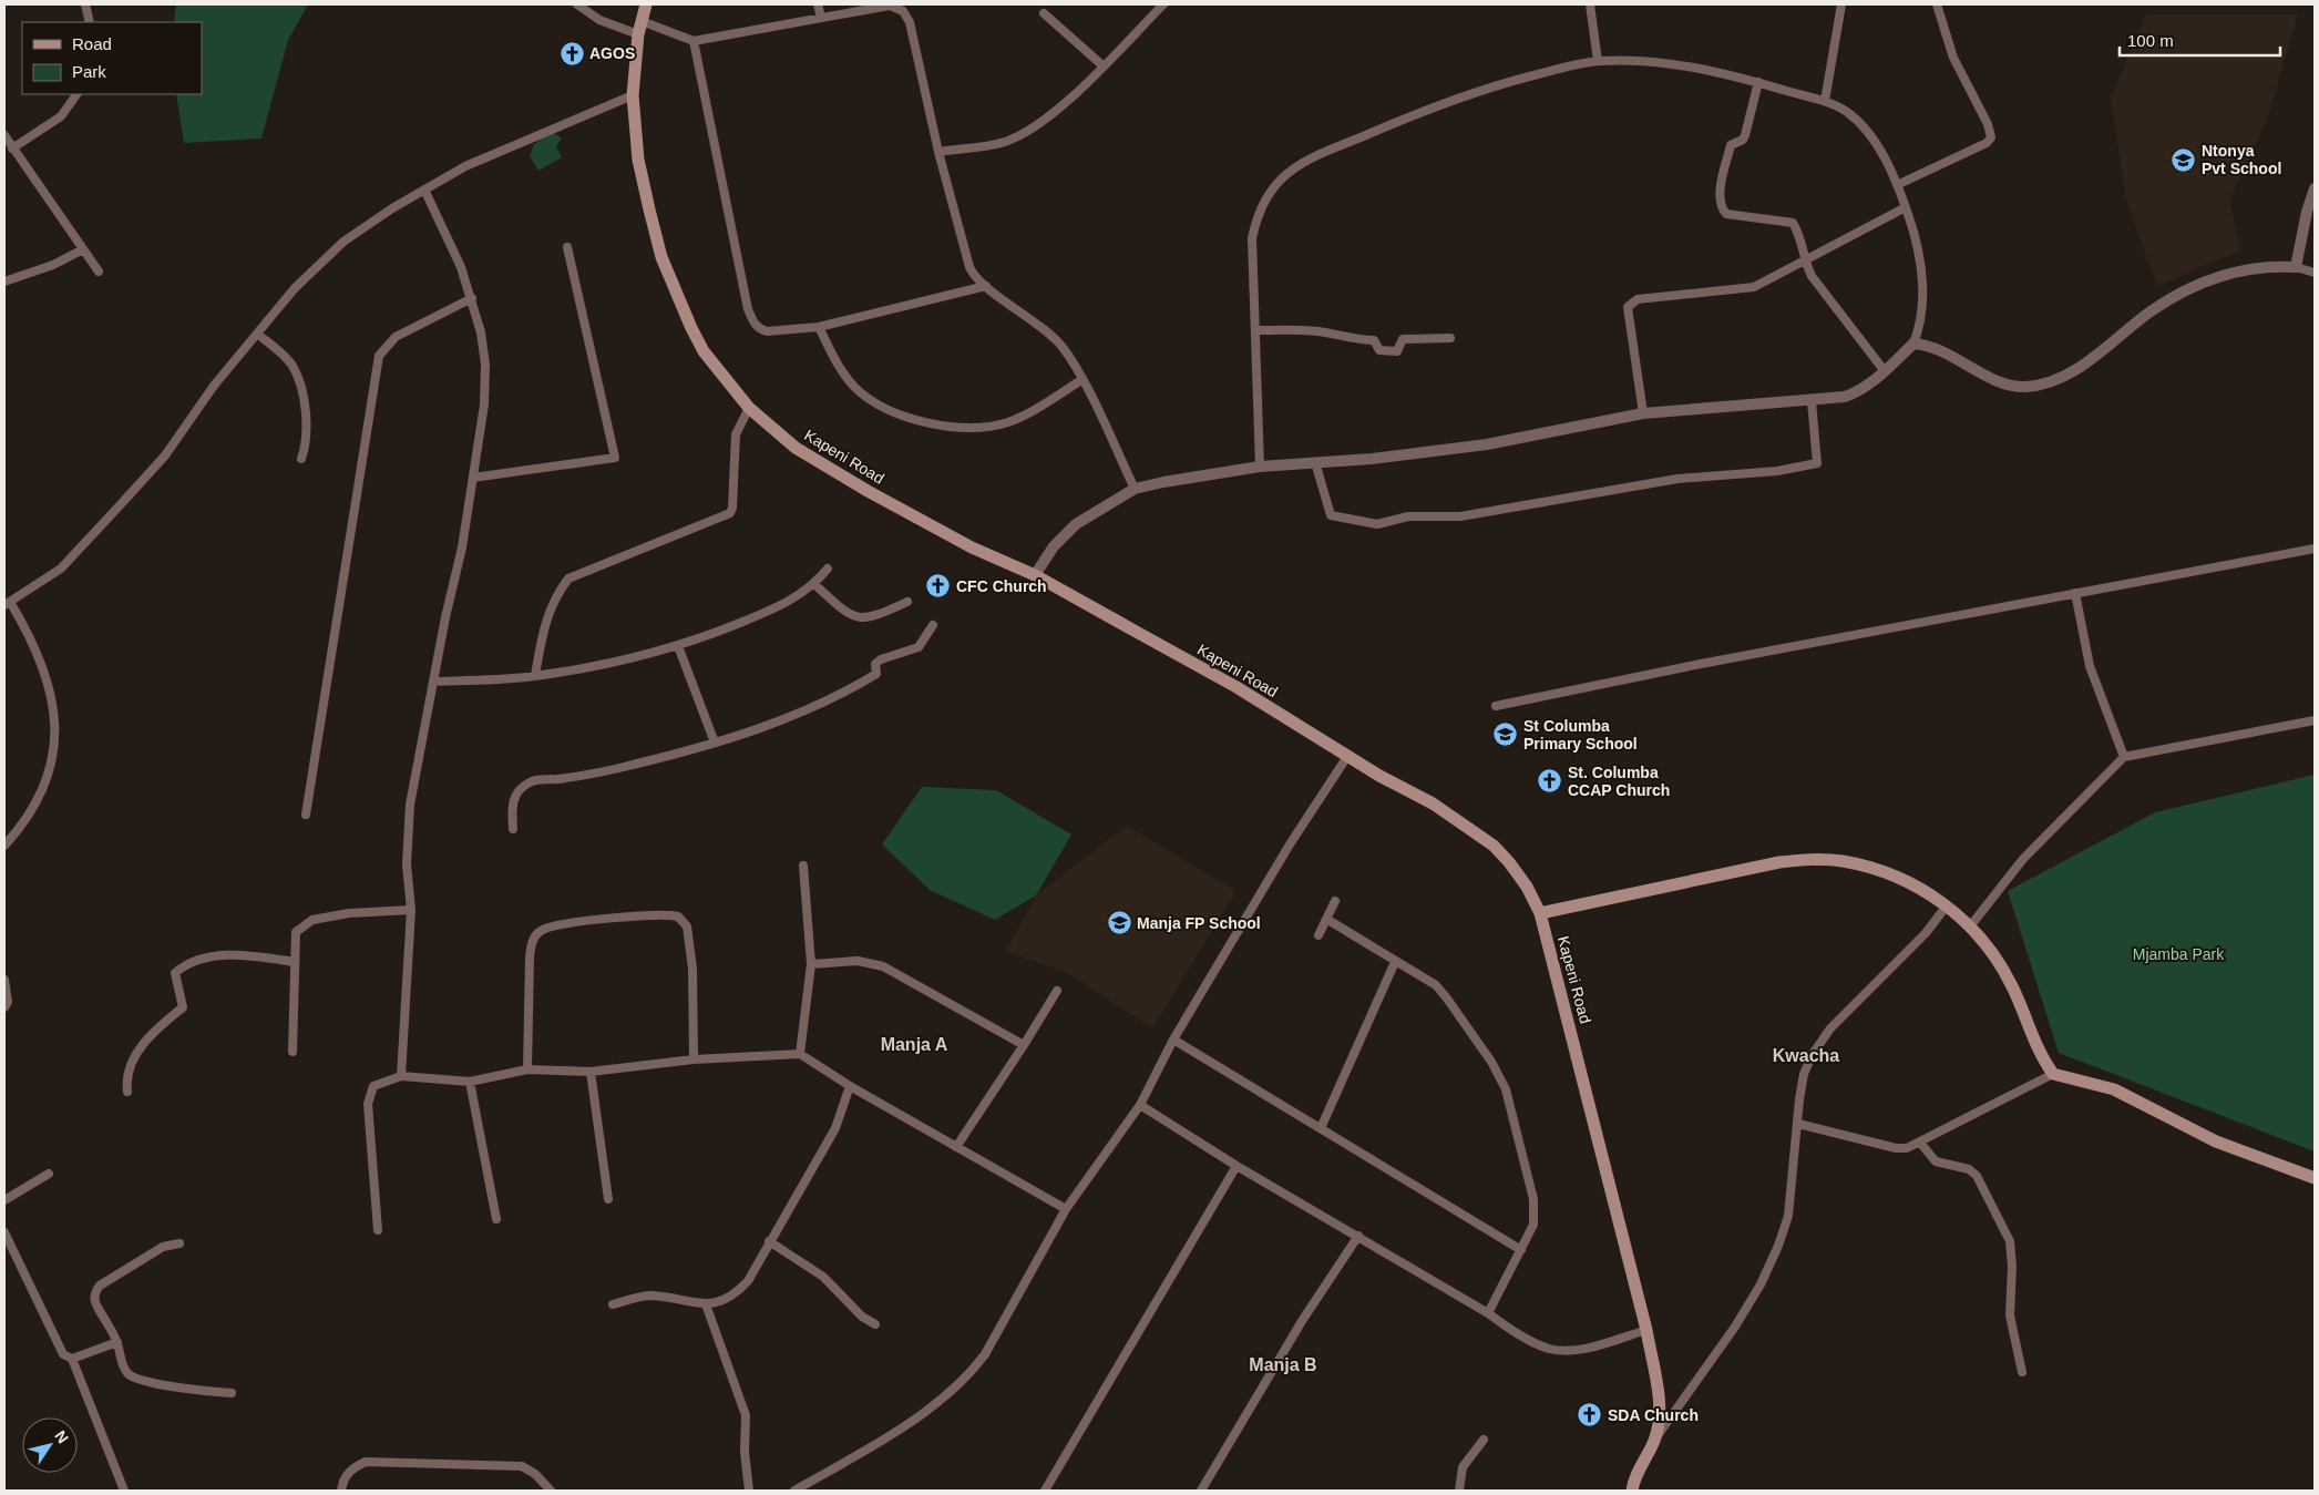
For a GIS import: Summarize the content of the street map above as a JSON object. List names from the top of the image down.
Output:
{
  "streets": {
    "main road": ["Kapeni Road"]
  },
  "districts": ["Manja A", "Kwacha", "Manja B"],
  "parks": ["Mjamba Park"],
  "places": {
    "church": [
      "AGOS",
      "CFC Church",
      "St. Columba CCAP Church",
      "SDA Church"
    ],
    "school or university": ["Ntonya Pvt School", "St Columba Primary School", "Manja FP School"]
  },
  "legend": ["Road", "Park"],
  "scale_bar": "100 m",
  "north": "top right"
}
